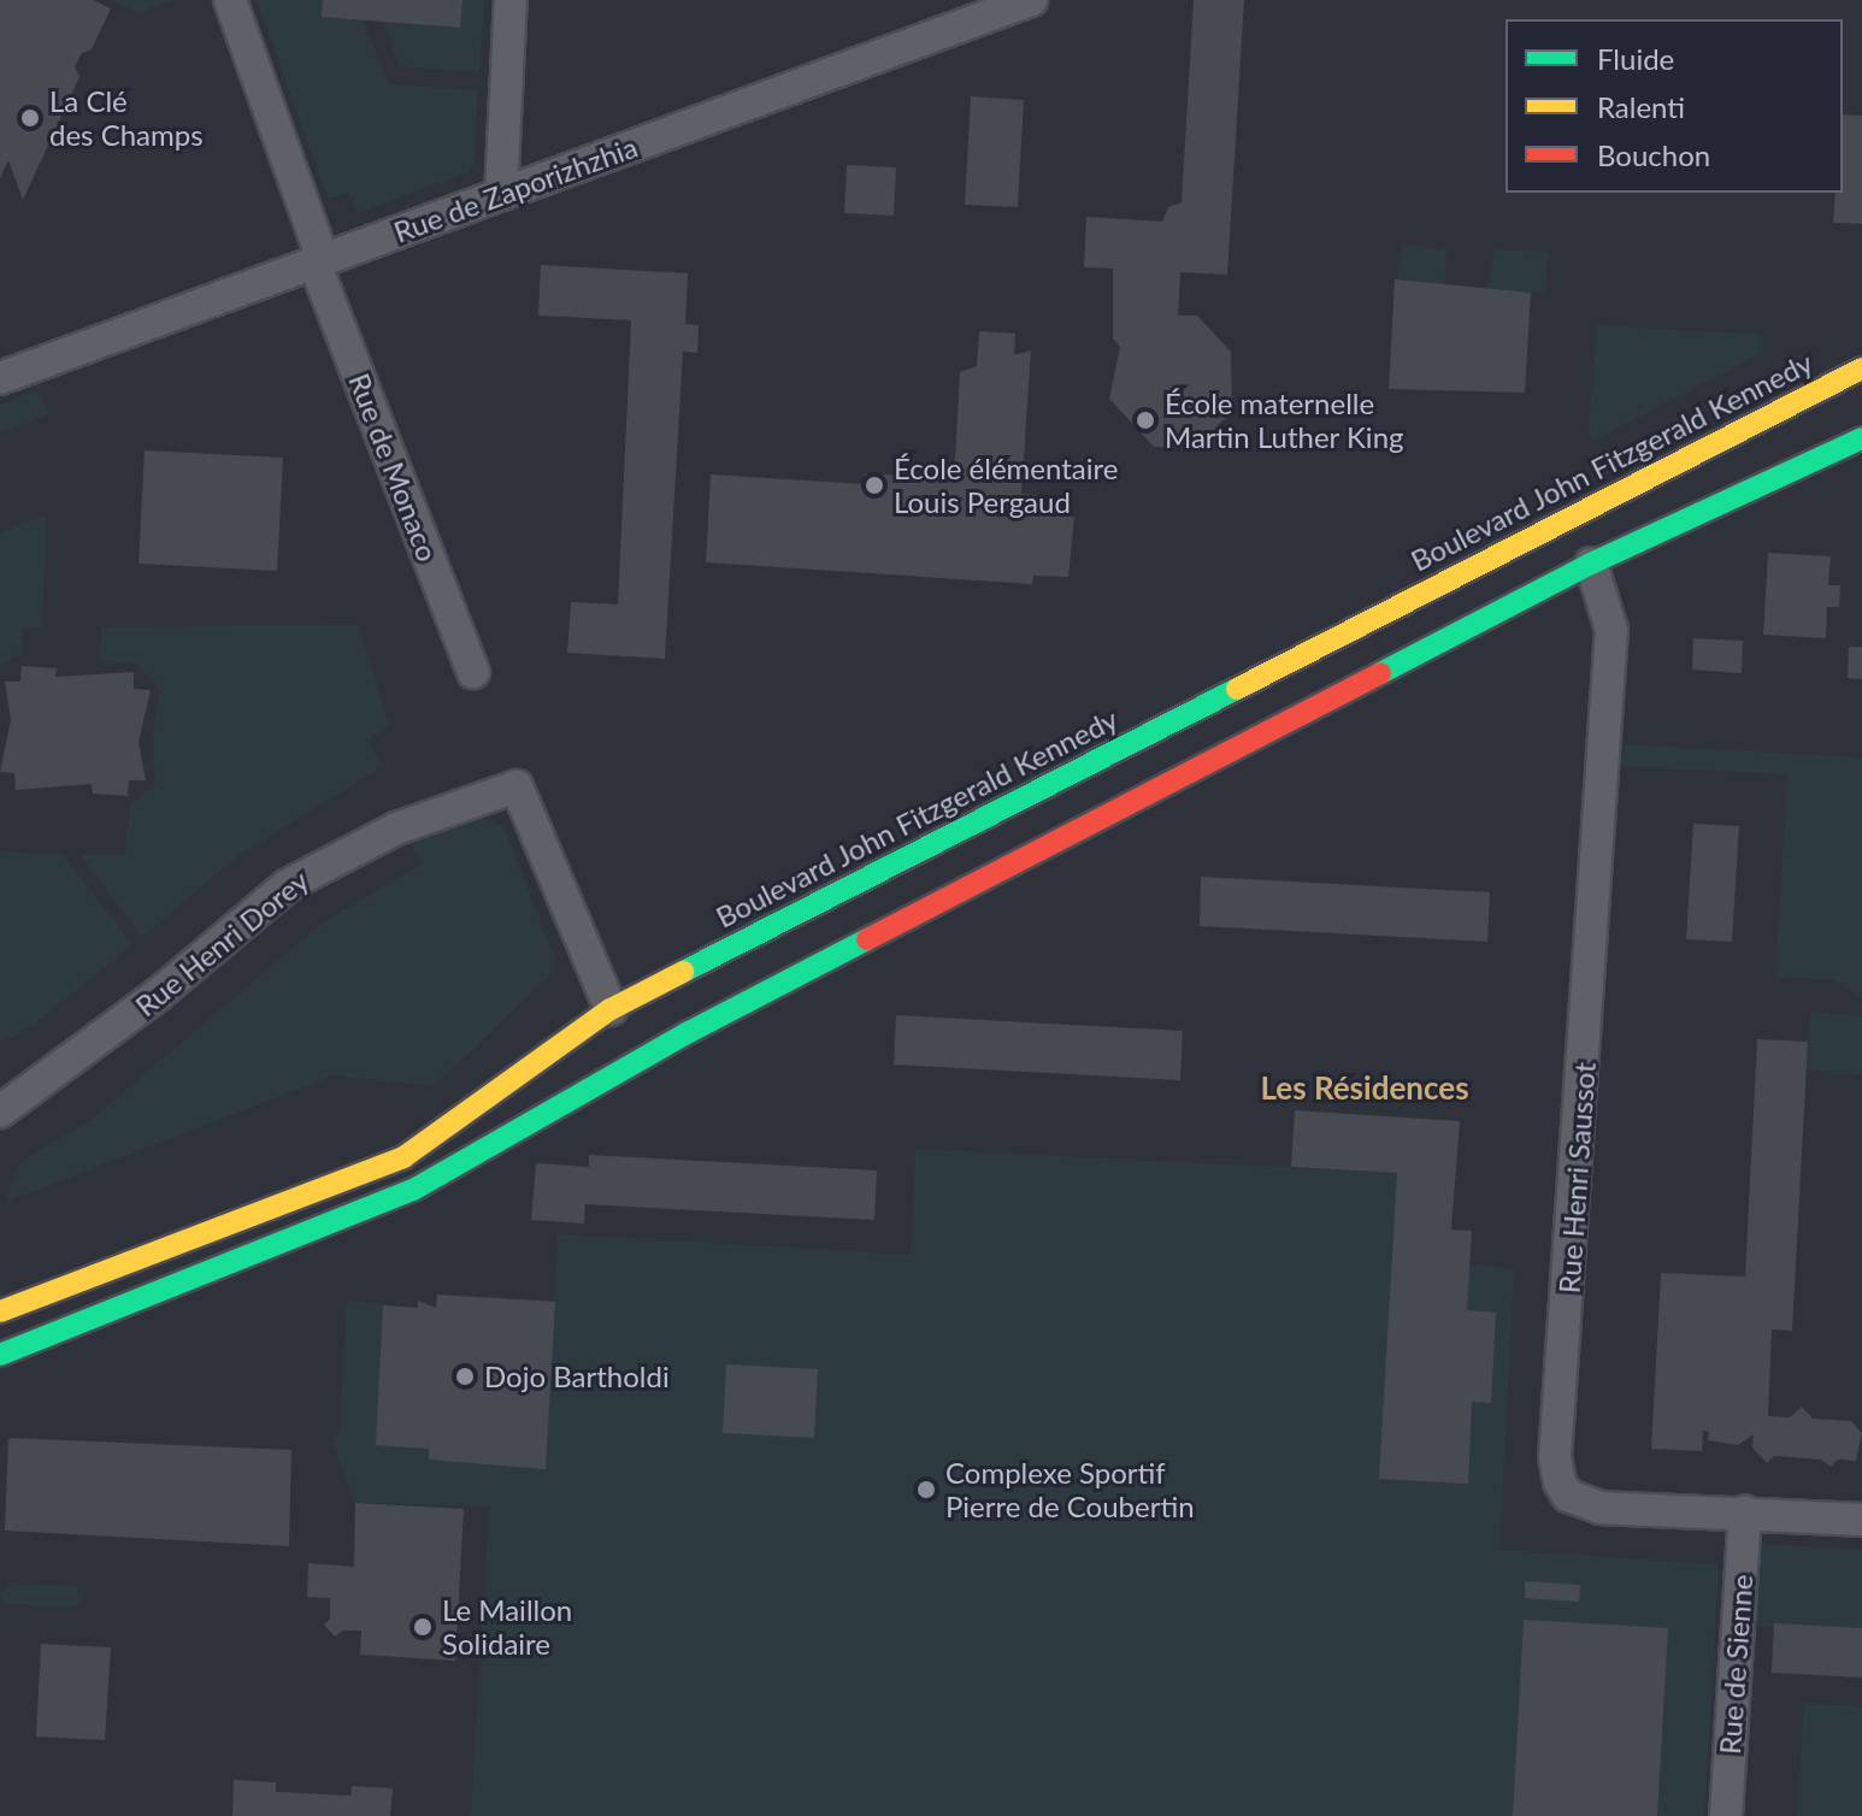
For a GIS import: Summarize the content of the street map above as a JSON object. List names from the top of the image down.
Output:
{
  "streets": {
    "main road": ["Boulevard John Fitzgerald Kennedy"],
    "street": [
      "Rue de Zaporizhzhia",
      "Rue de Monaco",
      "Rue Henri Dorey",
      "Rue Henri Saussot",
      "Rue de Sienne"
    ]
  },
  "crossings": [
    ["Rue de Zaporizhzhia", "Rue de Monaco"],
    ["Boulevard John Fitzgerald Kennedy", "Rue Henri Dorey"],
    ["Rue Henri Saussot", "Rue de Sienne"]
  ],
  "districts": ["Les Résidences"],
  "places": [
    "La Clé des Champs",
    "École maternelle Martin Luther King",
    "École élémentaire Louis Pergaud",
    "Dojo Bartholdi",
    "Complexe Sportif Pierre de Coubertin",
    "Le Maillon Solidaire"
  ],
  "legend": ["Fluide", "Ralenti", "Bouchon"]
}
